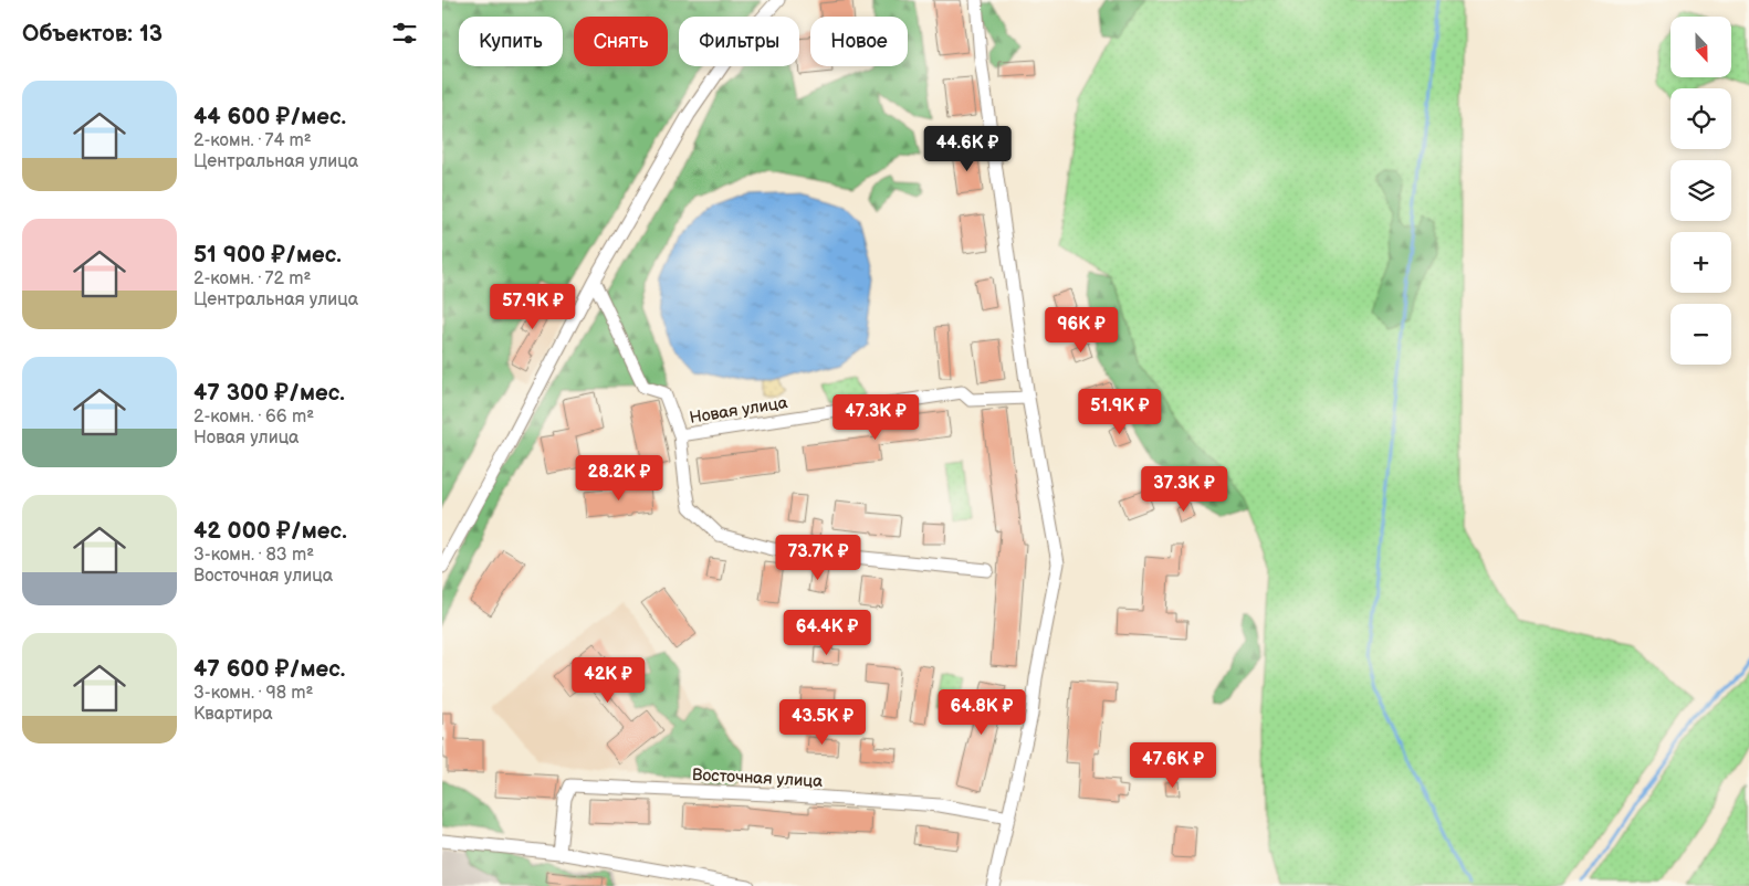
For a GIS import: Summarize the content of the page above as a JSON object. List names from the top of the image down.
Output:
{
  "streets": {
    "street": ["Новая улица", "Восточная улица"]
  },
  "north": "bottom",
  "page": {
    "heading": "Объектов: 13",
    "map_buttons": ["+", "−"],
    "chip": [
      "Купить",
      "Снять",
      "Фильтры",
      "Новое"
    ],
    "list": [
      {
        "name": "44 600 ₽/мес.",
        "note": "2-комн. · 74 m² · Центральная улица"
      },
      {
        "name": "51 900 ₽/мес.",
        "note": "2-комн. · 72 m² · Центральная улица"
      },
      {
        "name": "47 300 ₽/мес.",
        "note": "2-комн. · 66 m² · Новая улица"
      },
      {
        "name": "42 000 ₽/мес.",
        "note": "3-комн. · 83 m² · Восточная улица"
      },
      {
        "name": "47 600 ₽/мес.",
        "note": "3-комн. · 98 m² · Квартира"
      }
    ],
    "price": [
      "44.6K ₽",
      "57.9K ₽",
      "96K ₽",
      "51.9K ₽",
      "47.3K ₽",
      "28.2K ₽",
      "37.3K ₽",
      "73.7K ₽",
      "64.4K ₽",
      "42K ₽",
      "64.8K ₽",
      "43.5K ₽",
      "47.6K ₽"
    ]
  }
}
